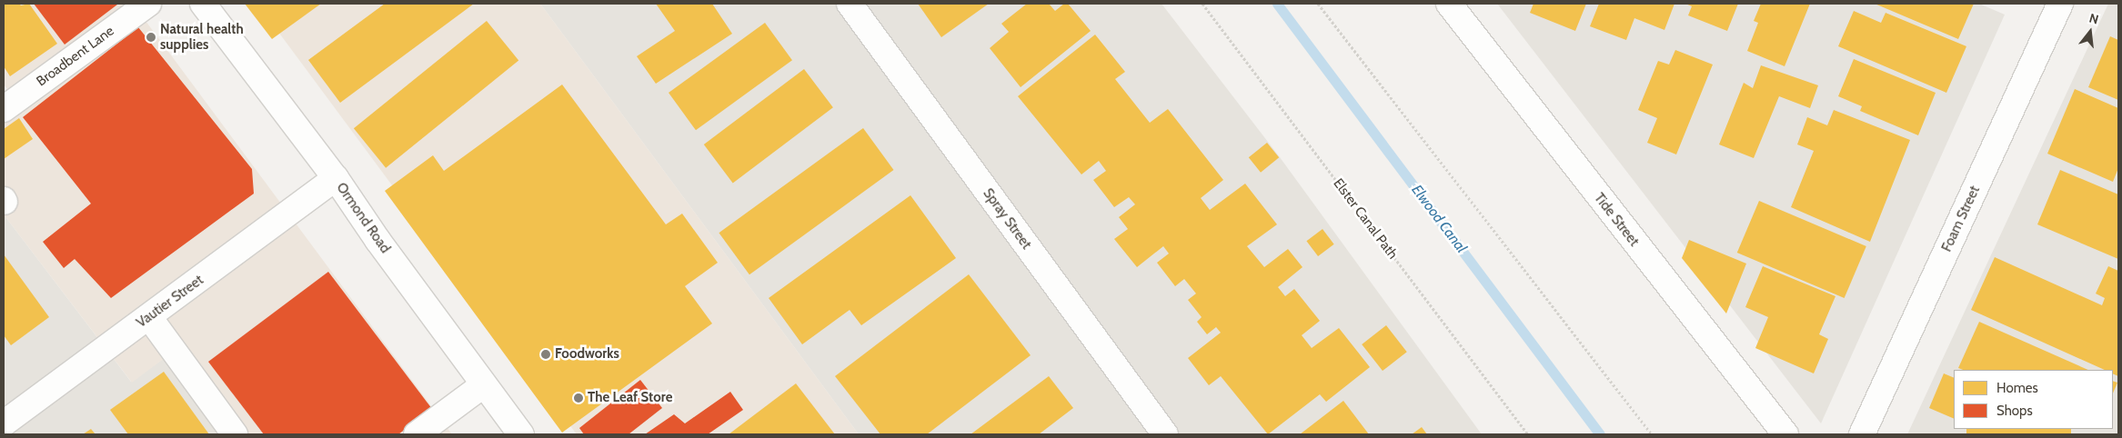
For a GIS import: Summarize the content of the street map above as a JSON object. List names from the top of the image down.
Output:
{
  "streets": {
    "street": [
      "Broadbent Lane",
      "Ormond Road",
      "Spray Street",
      "Foam Street",
      "Tide Street",
      "Vautier Street"
    ],
    "path": ["Elster Canal Path"]
  },
  "crossings": [
    ["Ormond Road", "Vautier Street"]
  ],
  "water": ["Elwood Canal"],
  "places": ["Natural health supplies", "Foodworks", "The Leaf Store"],
  "legend": ["Homes", "Shops"],
  "north": "top"
}
